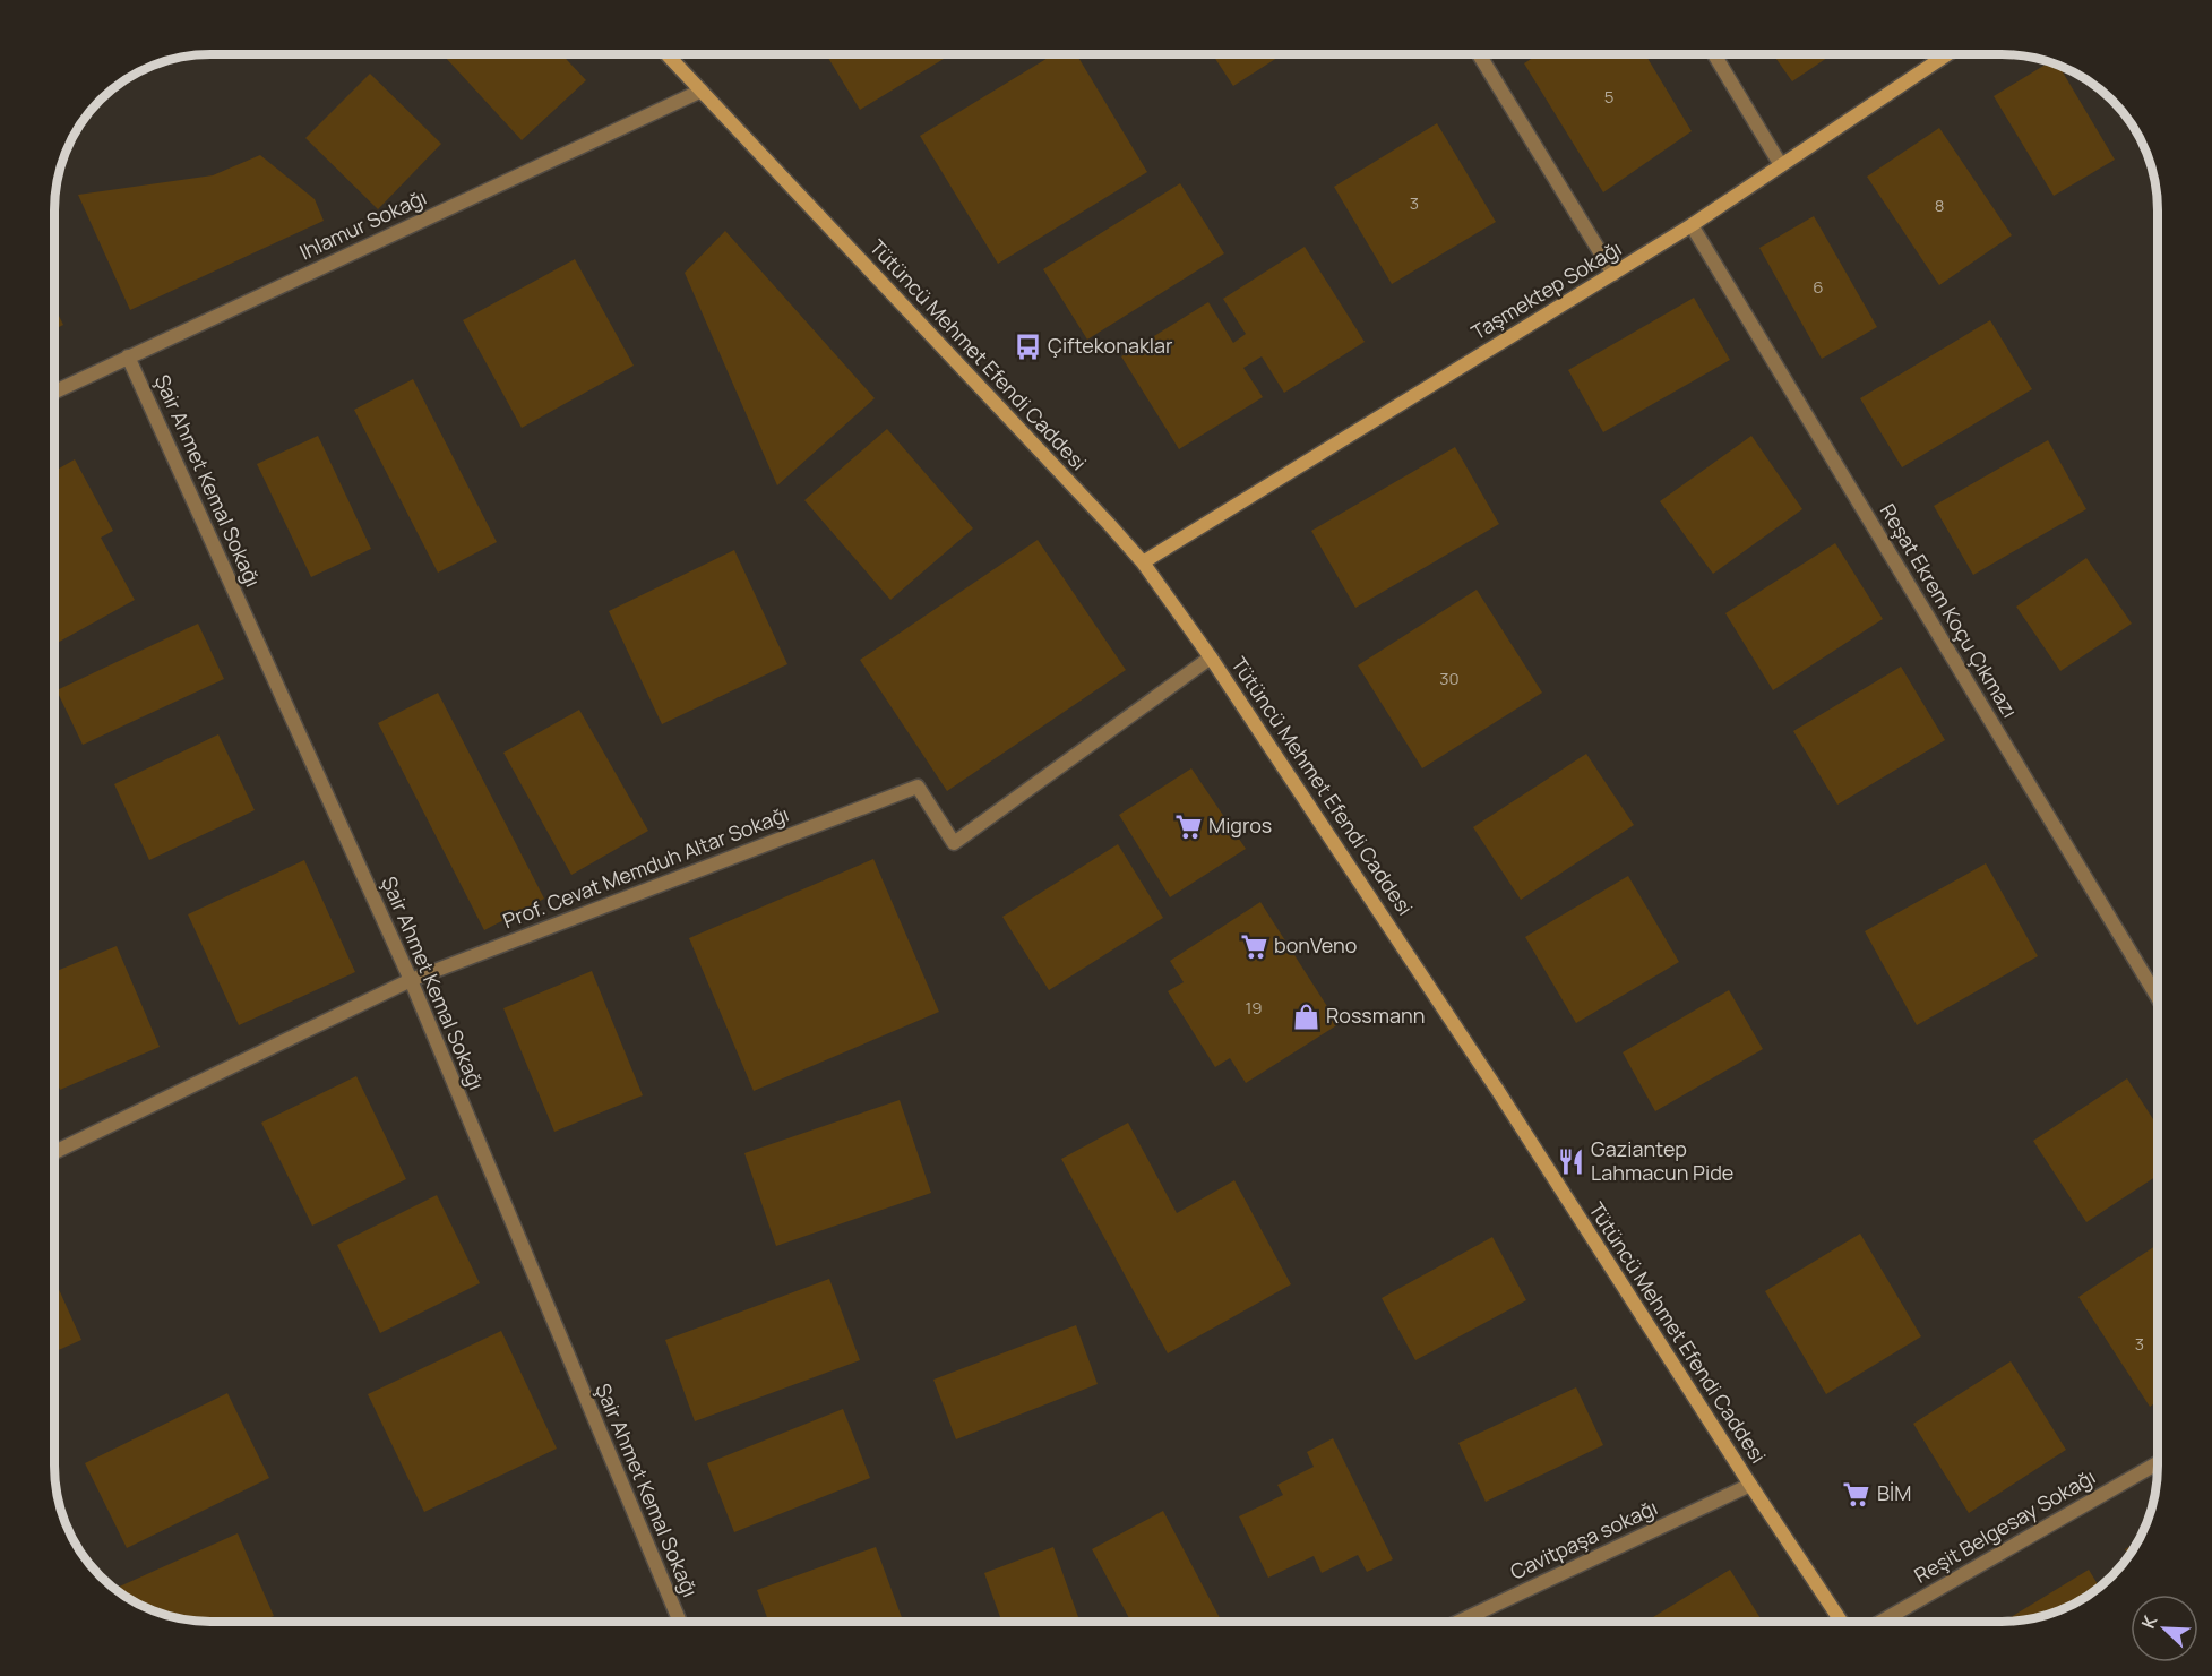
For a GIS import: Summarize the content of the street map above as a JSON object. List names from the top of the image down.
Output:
{
  "streets": {
    "main road": ["Taşmektep Sokağı", "Tütüncü Mehmet Efendi Caddesi"],
    "street": [
      "Ihlamur Sokağı",
      "Şair Ahmet Kemal Sokağı",
      "Reşat Ekrem Koçu Çıkmazı",
      "Prof. Cevat Memduh Altar Sokağı",
      "Reşit Belgesay Sokağı",
      "Cavitpaşa sokağı"
    ]
  },
  "crossings": [
    ["Ihlamur Sokağı", "Tütüncü Mehmet Efendi Caddesi"],
    ["Ihlamur Sokağı", "Şair Ahmet Kemal Sokağı"],
    ["Taşmektep Sokağı", "Tütüncü Mehmet Efendi Caddesi"],
    ["Taşmektep Sokağı", "Reşat Ekrem Koçu Çıkmazı"],
    ["Tütüncü Mehmet Efendi Caddesi", "Prof. Cevat Memduh Altar Sokağı"],
    ["Tütüncü Mehmet Efendi Caddesi", "Cavitpaşa sokağı"],
    ["Şair Ahmet Kemal Sokağı", "Prof. Cevat Memduh Altar Sokağı"]
  ],
  "places": {
    "bus stop": ["Çiftekonaklar"],
    "supermarket": ["Migros", "bonVeno", "BİM"],
    "shop": ["Rossmann"],
    "restaurant": ["Gaziantep Lahmacun Pide"]
  },
  "house_numbers": [
    "5",
    "3",
    "8",
    "6",
    "30",
    "19",
    "3"
  ],
  "north": "top left"
}
